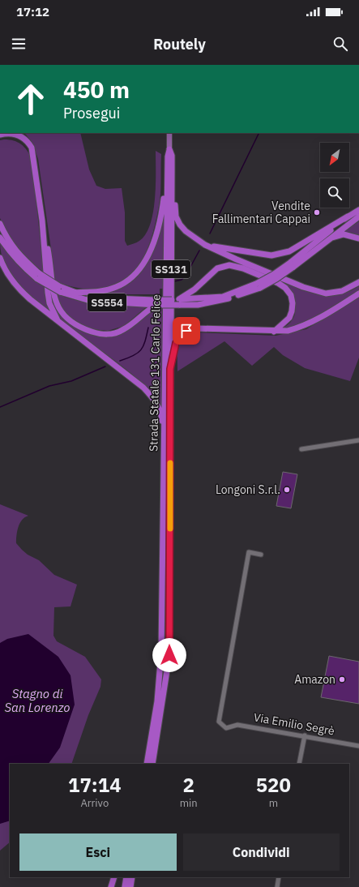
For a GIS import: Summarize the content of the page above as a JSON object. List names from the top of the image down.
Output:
{
  "streets": {
    "highway": ["SS131", "SS554", "Strada Statale 131 Carlo Felice"],
    "street": ["Via Emilio Segrè"]
  },
  "water": ["Stagno di San Lorenzo"],
  "places": ["Vendite Fallimentari Cappai", "Longoni S.r.l.", "Amazon"],
  "north": "bottom left",
  "page": {
    "status": "17:12",
    "header": "Routely",
    "turn": ["450 m", "Prosegui"],
    "eta": [
      "17:14",
      "Arrivo",
      "2",
      "min",
      "520",
      "m"
    ],
    "buttons": ["Esci", "Condividi"]
  }
}
